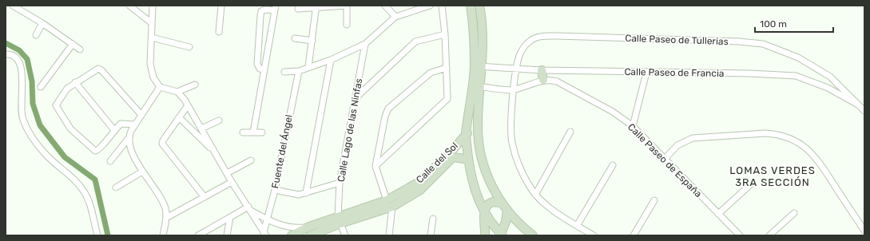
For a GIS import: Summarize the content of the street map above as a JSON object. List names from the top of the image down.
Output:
{
  "streets": {
    "street": [
      "Calle Paseo de Tullerias",
      "Calle Paseo de Francia",
      "Calle Lago de las Ninfas",
      "Fuente del Ángel",
      "Calle Paseo de España",
      "Calle del Sol"
    ]
  },
  "crossings": [
    ["Calle Paseo de Tullerias", "Calle Paseo de Francia"],
    ["Calle Paseo de Tullerias", "Calle Paseo de España"],
    ["Calle Lago de las Ninfas", "Calle del Sol"]
  ],
  "districts": ["LOMAS VERDES 3RA SECCIÓN"],
  "scale_bar": "100 m"
}
